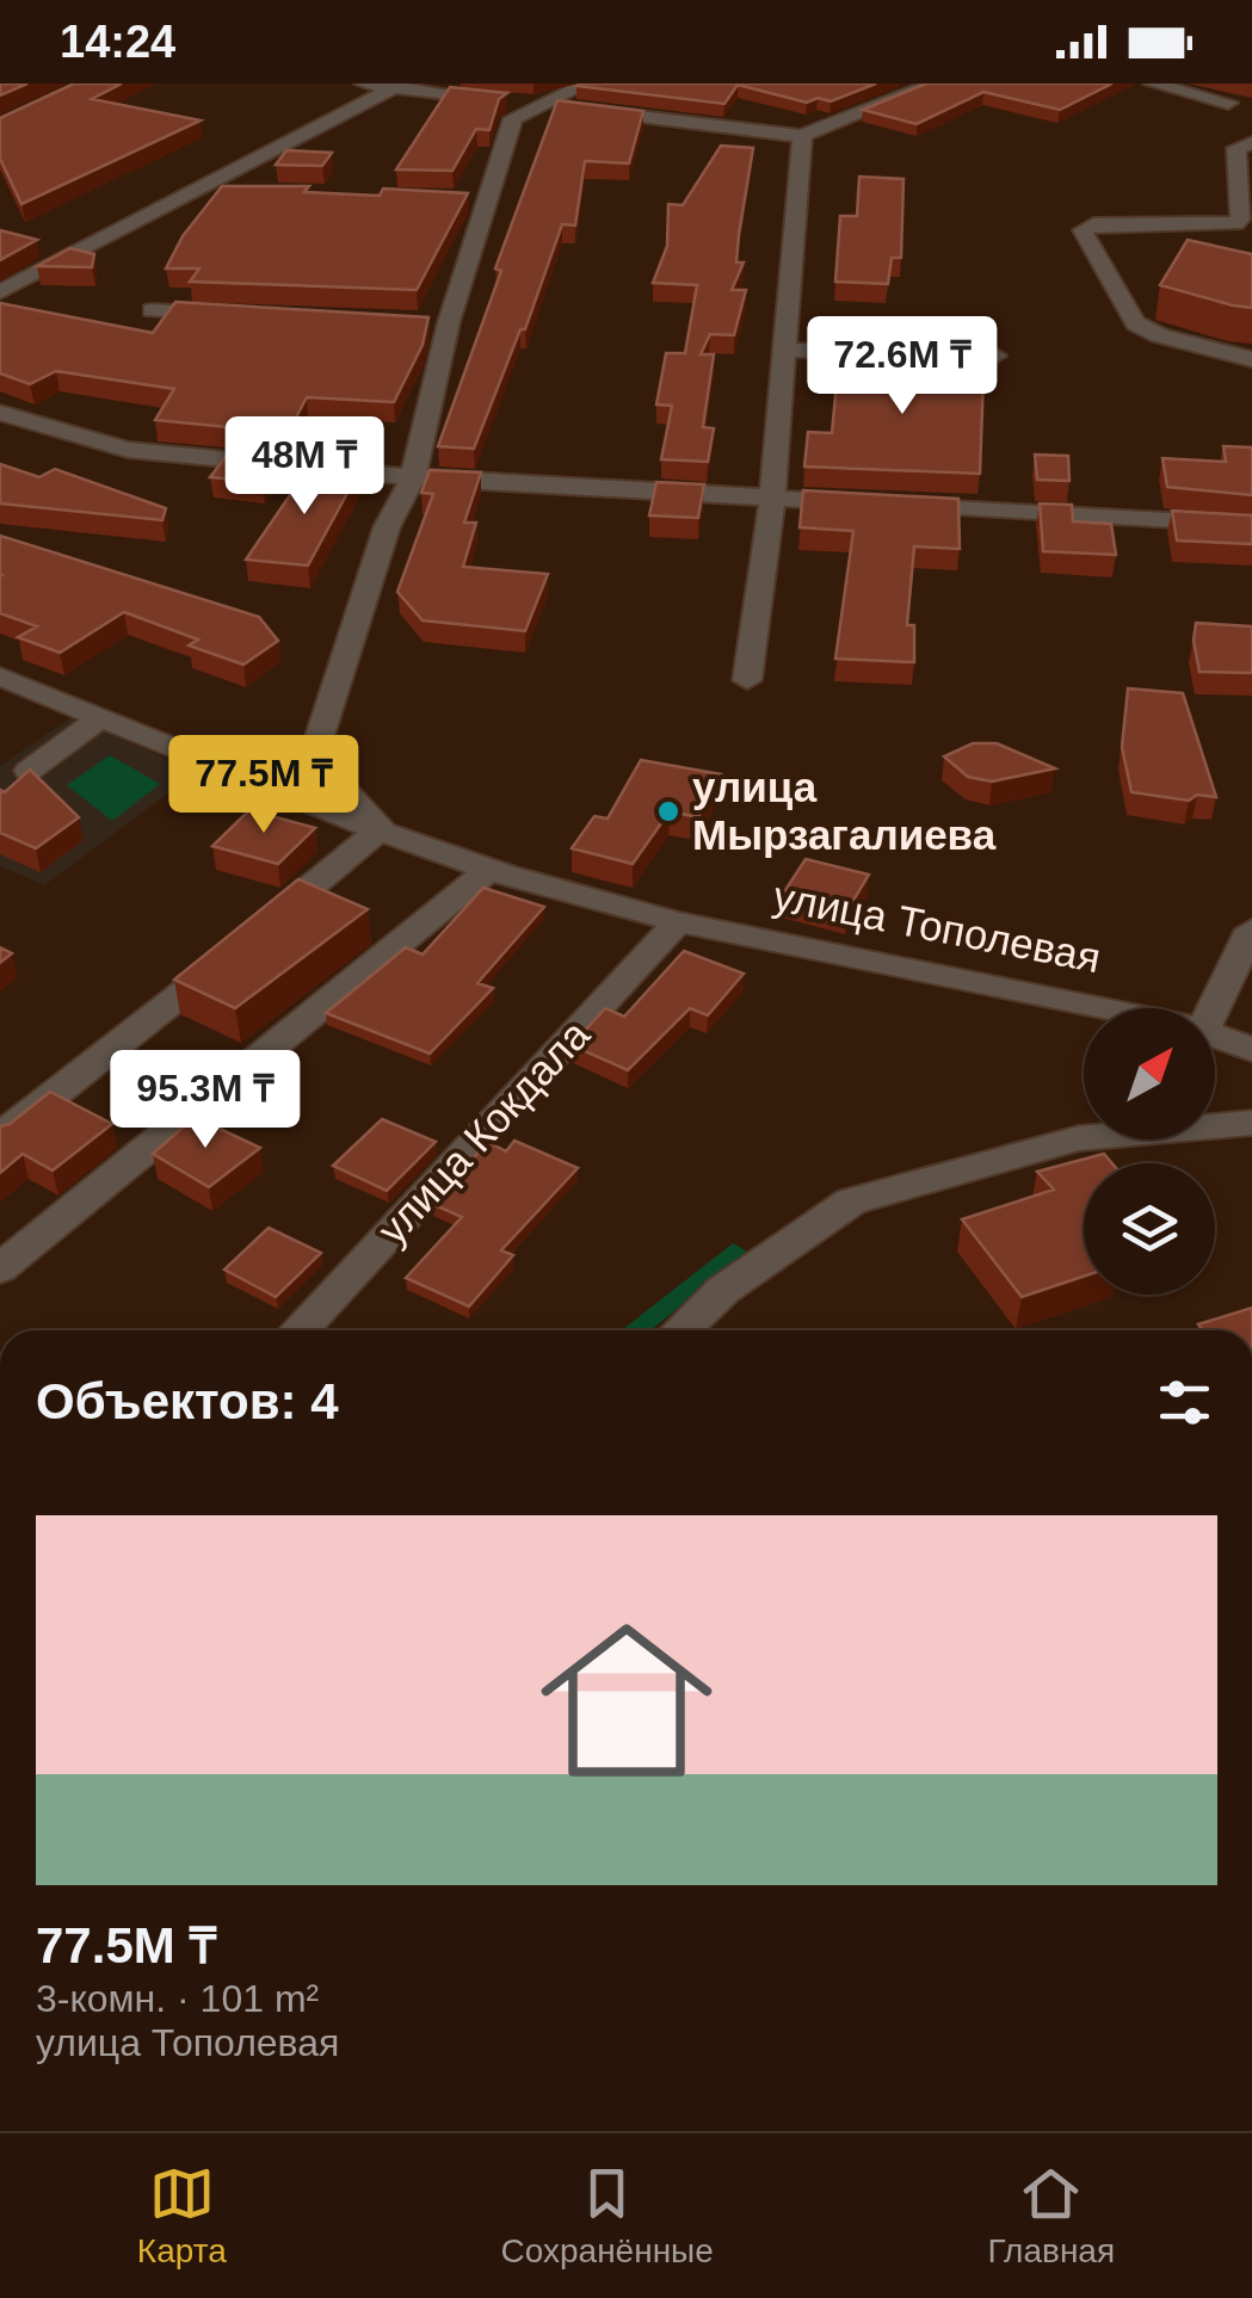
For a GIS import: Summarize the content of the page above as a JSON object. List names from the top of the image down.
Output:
{
  "streets": {
    "street": ["улица Тополевая", "улица Кокдала"]
  },
  "crossings": [
    ["улица Тополевая", "улица Кокдала"]
  ],
  "places": ["улица Мырзагалиева"],
  "north": "top right",
  "page": {
    "status": "14:24",
    "price": [
      "72.6M ₸",
      "48M ₸",
      "77.5M ₸",
      "95.3M ₸"
    ],
    "heading": "Объектов: 4",
    "list": [
      {
        "name": "77.5M ₸",
        "note": "3-комн. · 101 m² · улица Тополевая"
      }
    ],
    "tabs": ["Карта", "Сохранённые", "Главная"]
  }
}
